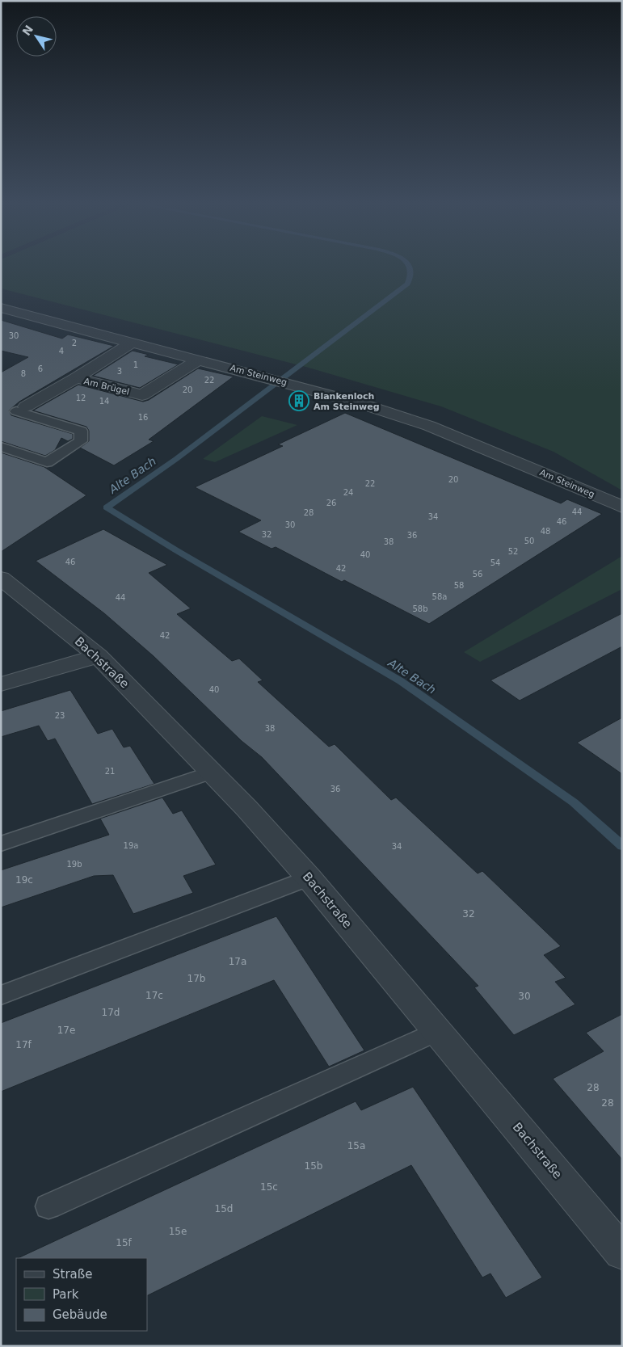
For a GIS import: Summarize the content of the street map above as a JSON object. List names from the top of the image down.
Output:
{
  "streets": {
    "street": ["Am Steinweg", "Am Brügel", "Bachstraße"]
  },
  "crossings": [
    ["Am Steinweg", "Am Brügel"]
  ],
  "water": ["Alte Bach"],
  "places": {
    "building": ["Blankenloch Am Steinweg"]
  },
  "house_numbers": [
    "30",
    "2",
    "4",
    "1",
    "6",
    "3",
    "8",
    "22",
    "20",
    "12",
    "14",
    "16",
    "20",
    "22",
    "24",
    "26",
    "44",
    "28",
    "34",
    "46",
    "30",
    "48",
    "32",
    "36",
    "50",
    "38",
    "52",
    "40",
    "46",
    "54",
    "42",
    "56",
    "58",
    "58a",
    "44",
    "58b",
    "42",
    "40",
    "23",
    "38",
    "21",
    "36",
    "19a",
    "34",
    "19b",
    "19c",
    "32",
    "17a",
    "17b",
    "17c",
    "30",
    "17d",
    "17e",
    "17f",
    "28",
    "28",
    "15a",
    "15b",
    "15c",
    "15d",
    "15e",
    "15f"
  ],
  "legend": ["Straße", "Park", "Gebäude"],
  "north": "top left"
}
